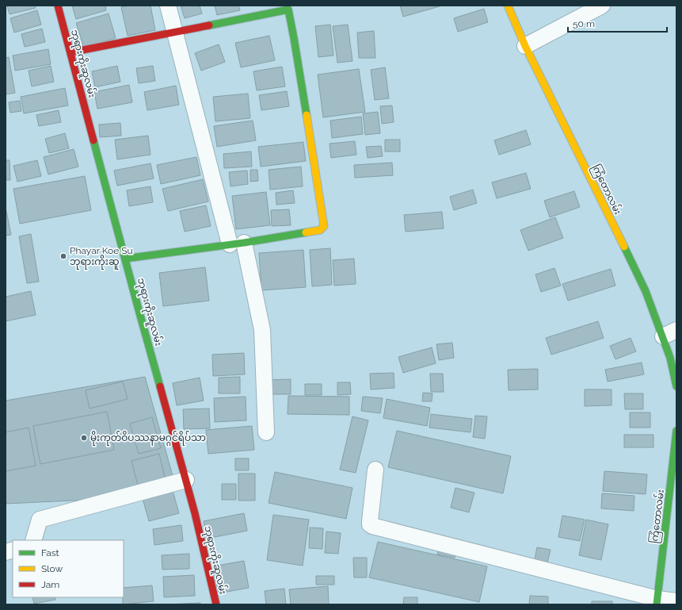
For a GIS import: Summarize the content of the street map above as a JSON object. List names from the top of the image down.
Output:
{
  "streets": {
    "street": ["ဘုရားကိုးဆူလမ်း", "ကြံတောလမ်း"]
  },
  "places": ["Phayar Koe Su ဘုရားကိုးဆူ", "မိုးကုတ်ဝိပဿနာမဂ္ဂင်ရိပ်သာ"],
  "legend": ["Fast", "Slow", "Jam"],
  "scale_bar": "50 m"
}
